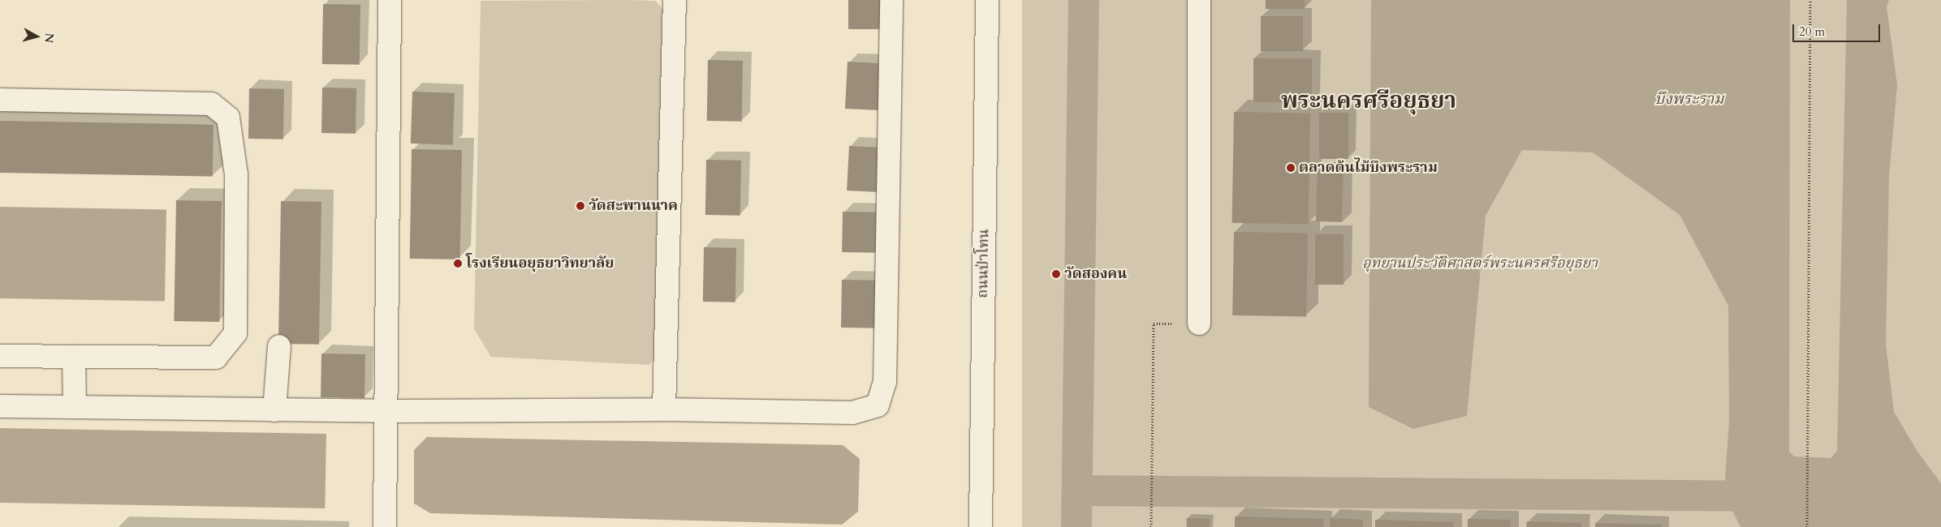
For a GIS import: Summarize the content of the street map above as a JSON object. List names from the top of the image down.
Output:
{
  "streets": {
    "street": ["ถนนป่าโทน"]
  },
  "districts": ["พระนครศรีอยุธยา"],
  "water": ["บึงพระราม"],
  "parks": ["อุทยานประวัติศาสตร์พระนครศรีอยุธยา"],
  "places": [
    "ตลาดต้นไม้บึงพระราม",
    "วัดสะพานนาค",
    "โรงเรียนอยุธยาวิทยาลัย",
    "วัดสองคน"
  ],
  "scale_bar": "20 m",
  "north": "right"
}
